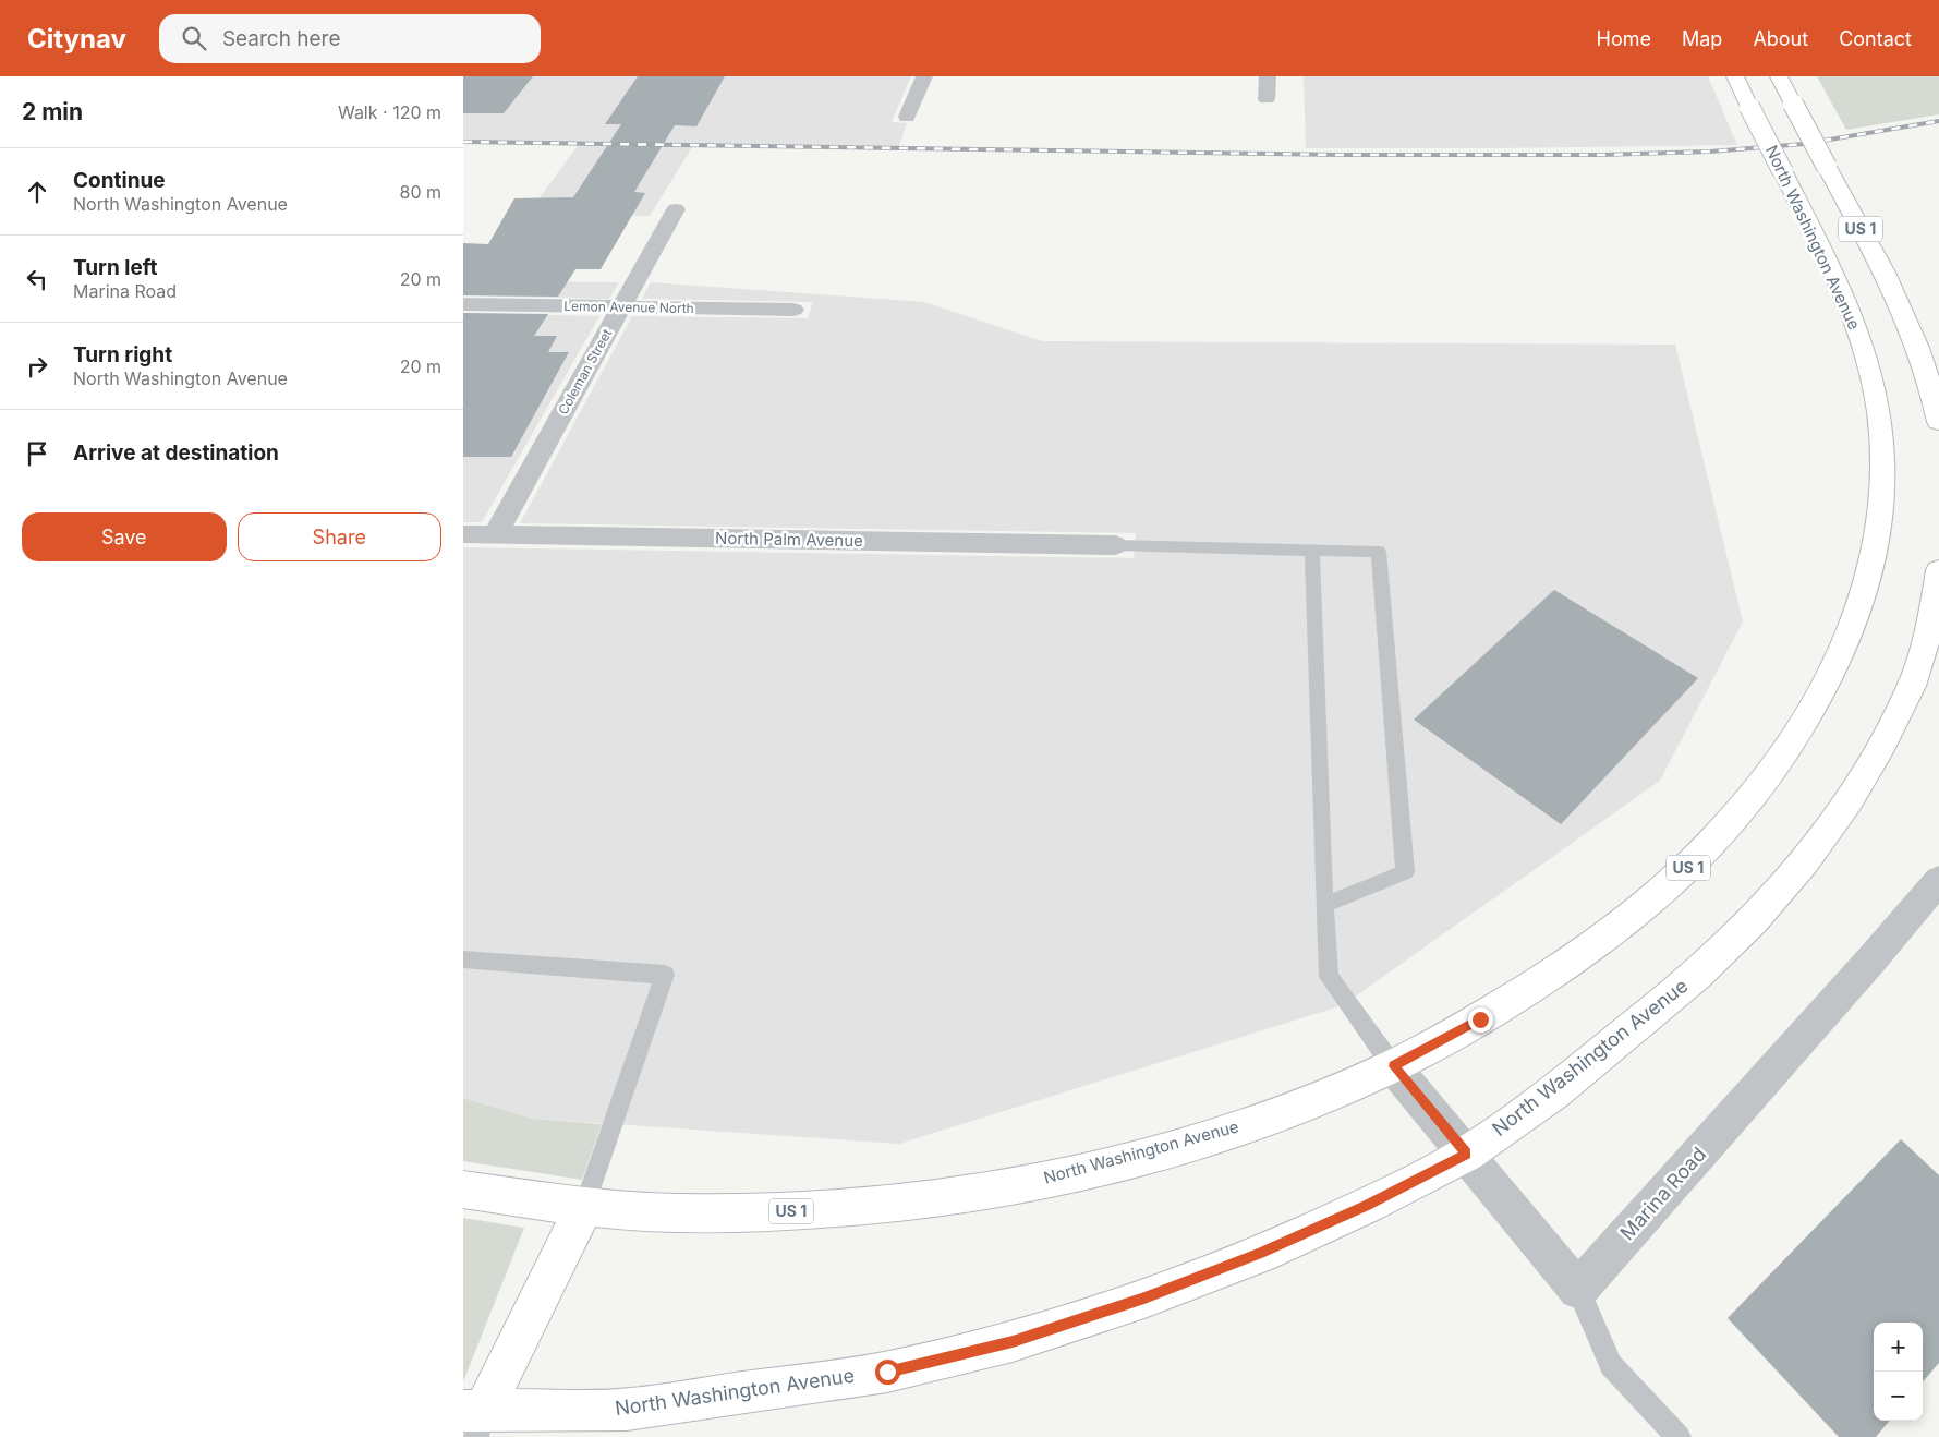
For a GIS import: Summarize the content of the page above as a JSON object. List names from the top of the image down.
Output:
{
  "streets": {
    "main road": ["US 1", "North Washington Avenue"],
    "street": [
      "Lemon Avenue North",
      "Coleman Street",
      "North Palm Avenue",
      "Marina Road"
    ]
  },
  "crossings": [
    ["Lemon Avenue North", "Coleman Street"],
    ["Coleman Street", "North Palm Avenue"]
  ],
  "page": {
    "header": "Citynav",
    "search": "Search here",
    "nav": [
      "Home",
      "Map",
      "About",
      "Contact"
    ],
    "heading": ["2 min", "Walk · 120 m"],
    "list": [
      ["Continue", "North Washington Avenue", "80 m"],
      ["Turn left", "Marina Road", "20 m"],
      ["Turn right", "North Washington Avenue", "20 m"],
      "Arrive at destination"
    ],
    "buttons": ["Save", "Share"],
    "map_buttons": ["+", "−"]
  }
}
